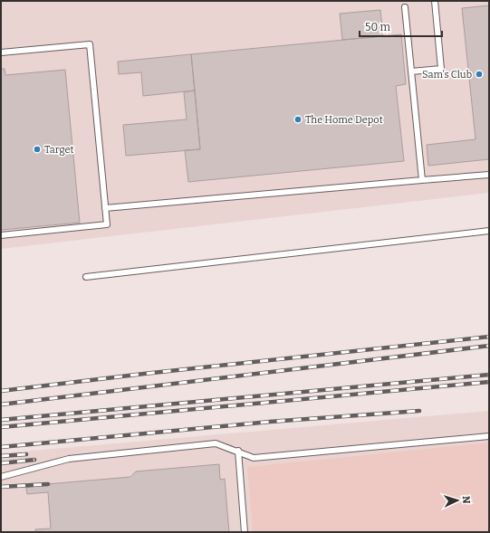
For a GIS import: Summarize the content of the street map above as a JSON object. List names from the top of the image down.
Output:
{
  "places": ["Sam's Club", "The Home Depot", "Target"],
  "scale_bar": "50 m",
  "north": "right"
}
